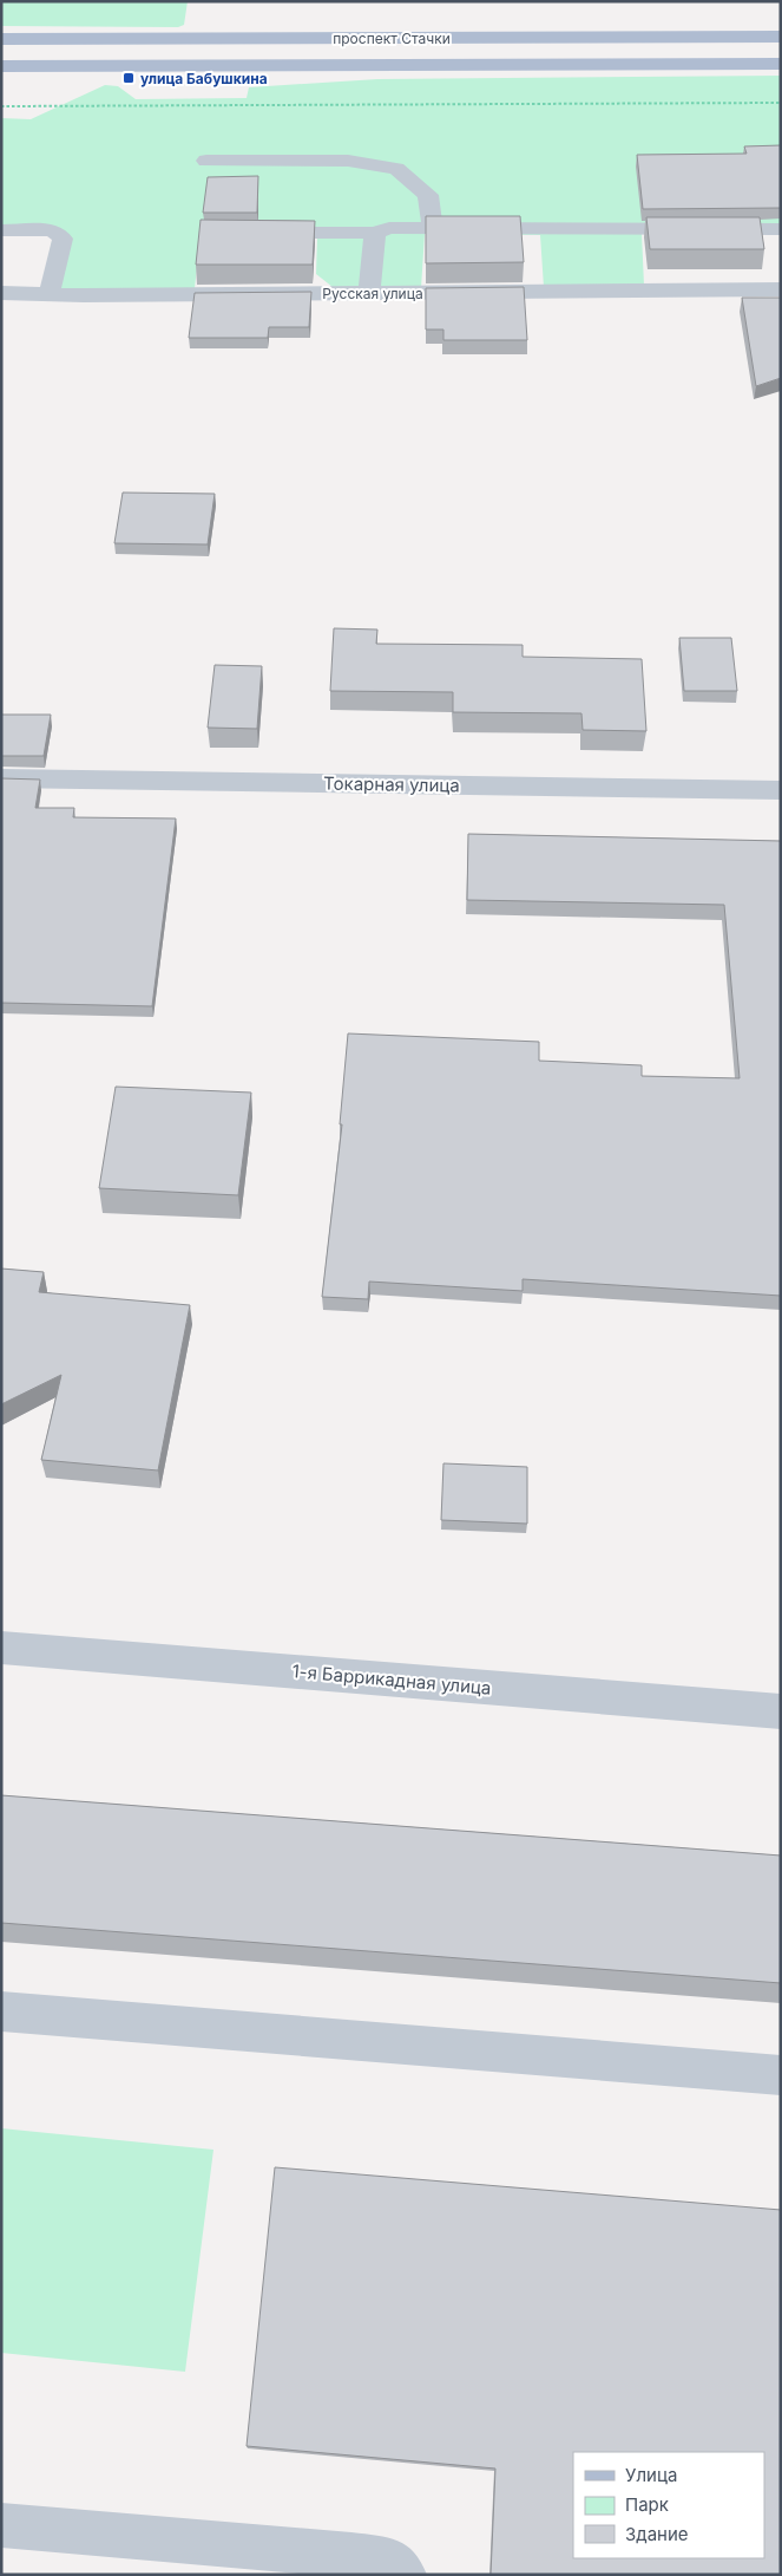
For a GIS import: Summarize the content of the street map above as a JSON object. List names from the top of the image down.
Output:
{
  "streets": {
    "main road": ["проспект Стачки"],
    "street": ["Русская улица", "Токарная улица", "1-я Баррикадная улица"]
  },
  "places": {
    "transit": ["улица Бабушкина"]
  },
  "legend": ["Улица", "Парк", "Здание"]
}
